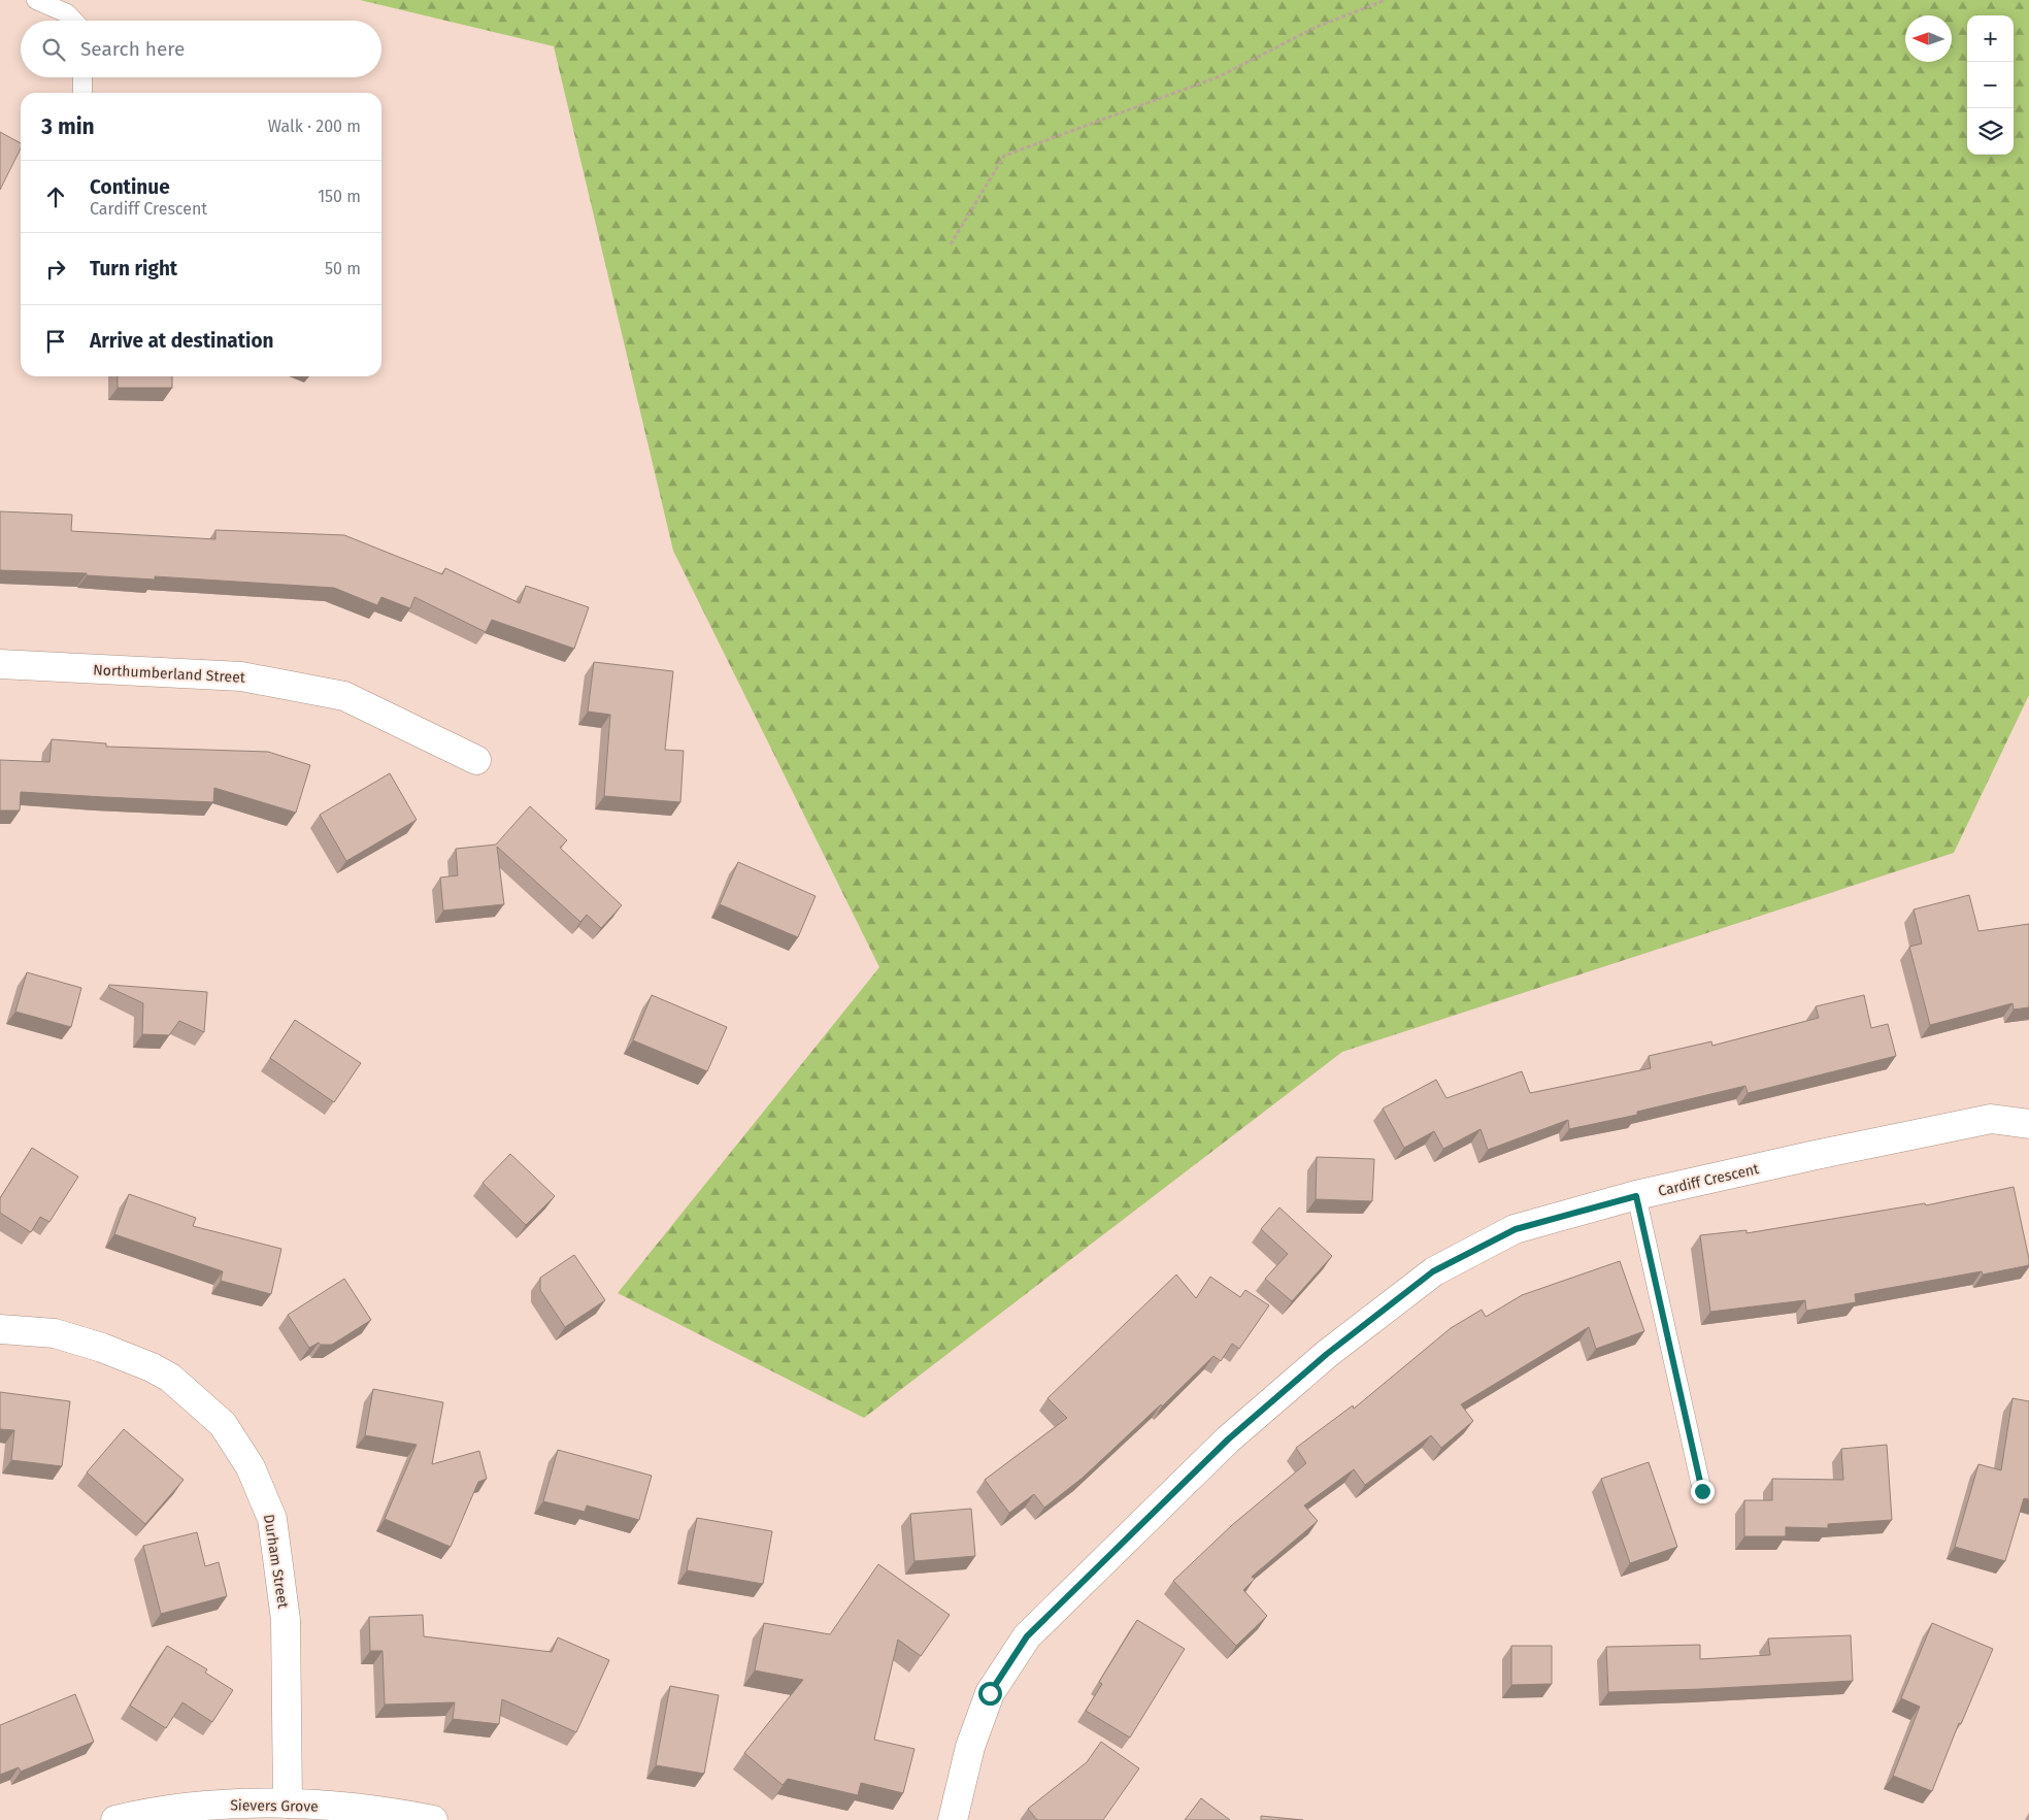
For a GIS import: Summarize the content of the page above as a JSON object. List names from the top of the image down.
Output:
{
  "streets": {
    "street": [
      "Northumberland Street",
      "Cardiff Crescent",
      "Durham Street",
      "Sievers Grove"
    ]
  },
  "crossings": [
    ["Durham Street", "Sievers Grove"]
  ],
  "north": "left",
  "page": {
    "map_buttons": ["+", "−"],
    "search": "Search here",
    "heading": ["3 min", "Walk · 200 m"],
    "list": [
      ["Continue", "Cardiff Crescent", "150 m"],
      ["Turn right", "50 m"],
      "Arrive at destination"
    ]
  }
}
